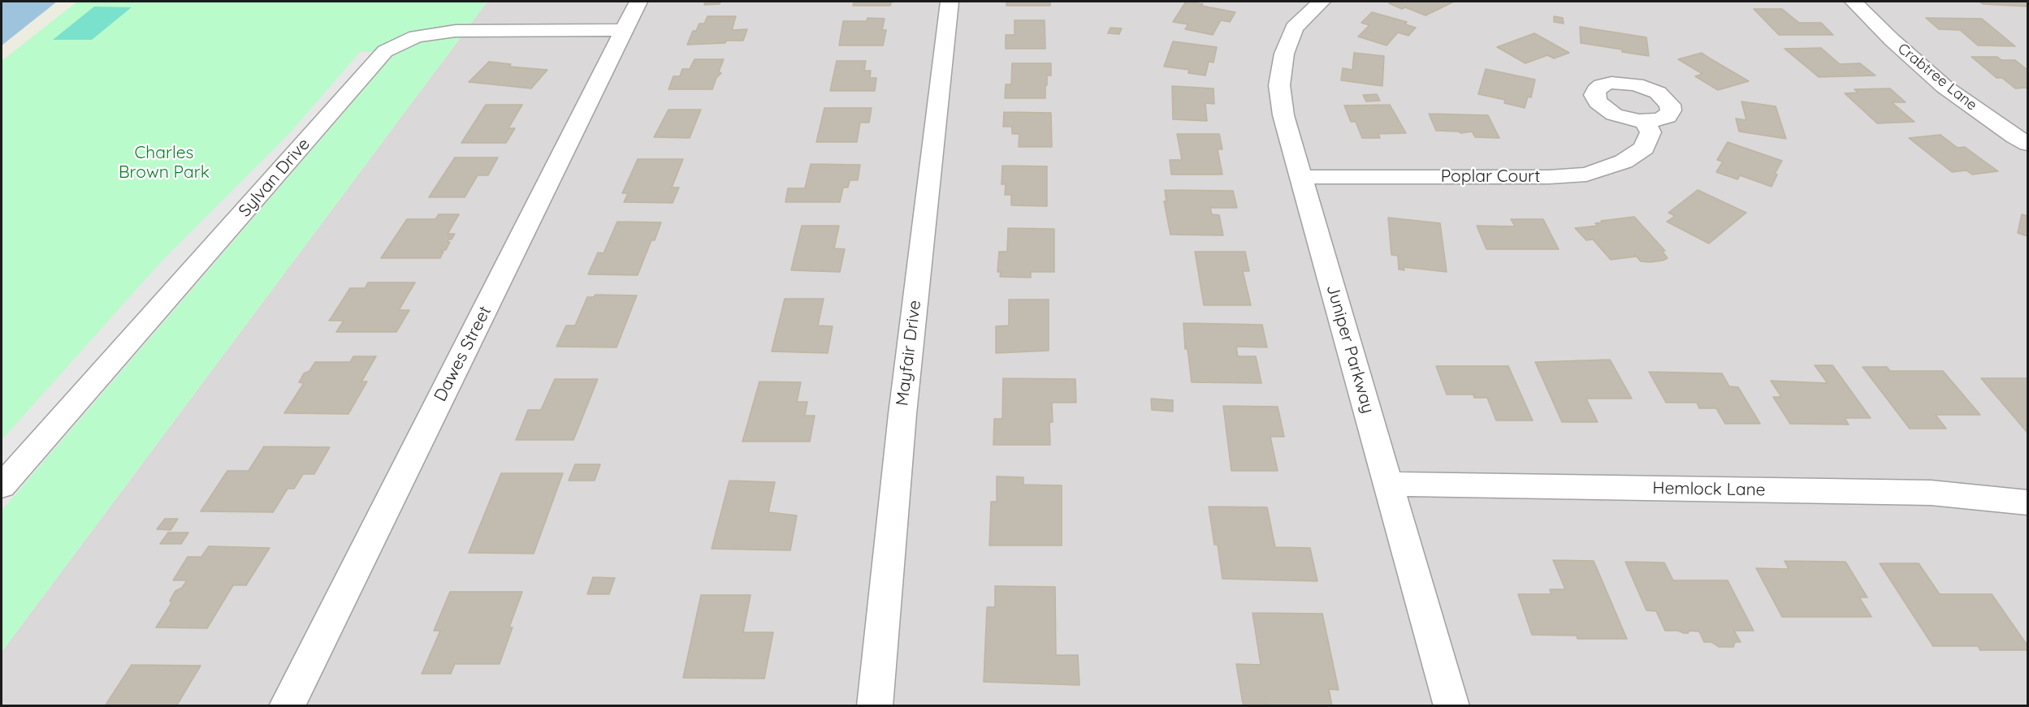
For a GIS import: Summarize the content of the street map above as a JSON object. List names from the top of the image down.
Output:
{
  "streets": {
    "street": [
      "Crabtree Lane",
      "Poplar Court",
      "Sylvan Drive",
      "Juniper Parkway",
      "Mayfair Drive",
      "Dawes Street",
      "Hemlock Lane"
    ]
  },
  "crossings": [
    ["Poplar Court", "Juniper Parkway"],
    ["Sylvan Drive", "Dawes Street"],
    ["Juniper Parkway", "Hemlock Lane"]
  ],
  "parks": ["Charles Brown Park"]
}
